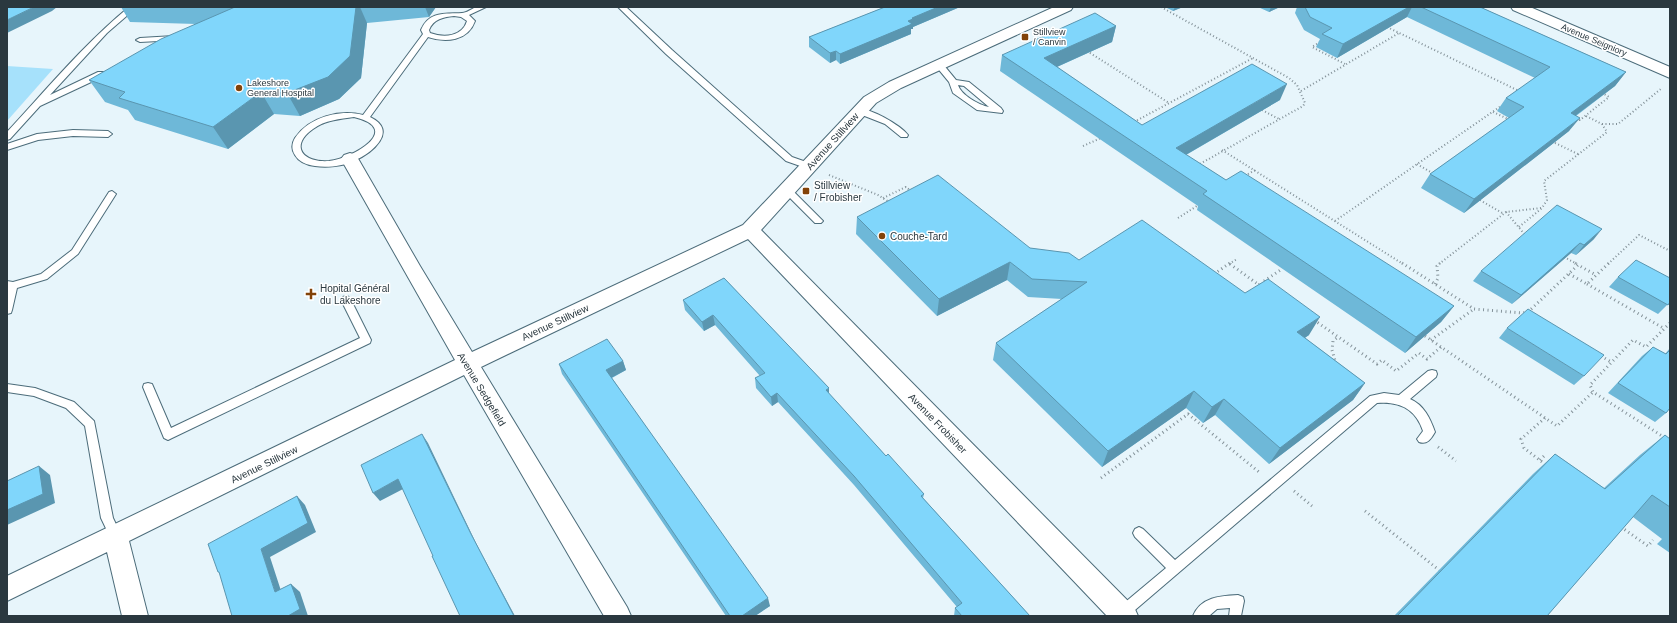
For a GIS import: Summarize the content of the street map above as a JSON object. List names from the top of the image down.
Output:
{
  "streets": {
    "street": [
      "Avenue Seigniory",
      "Avenue Stillview",
      "Avenue Sedgefield",
      "Avenue Frobisher"
    ]
  },
  "crossings": [
    ["Avenue Stillview", "Avenue Sedgefield"],
    ["Avenue Stillview", "Avenue Frobisher"]
  ],
  "places": {
    "transit": ["Stillview / Canvin", "Stillview / Frobisher"],
    "other": ["Lakeshore General Hospital", "Couche-Tard"],
    "health": ["Hopital Général du Lakeshore"]
  }
}
